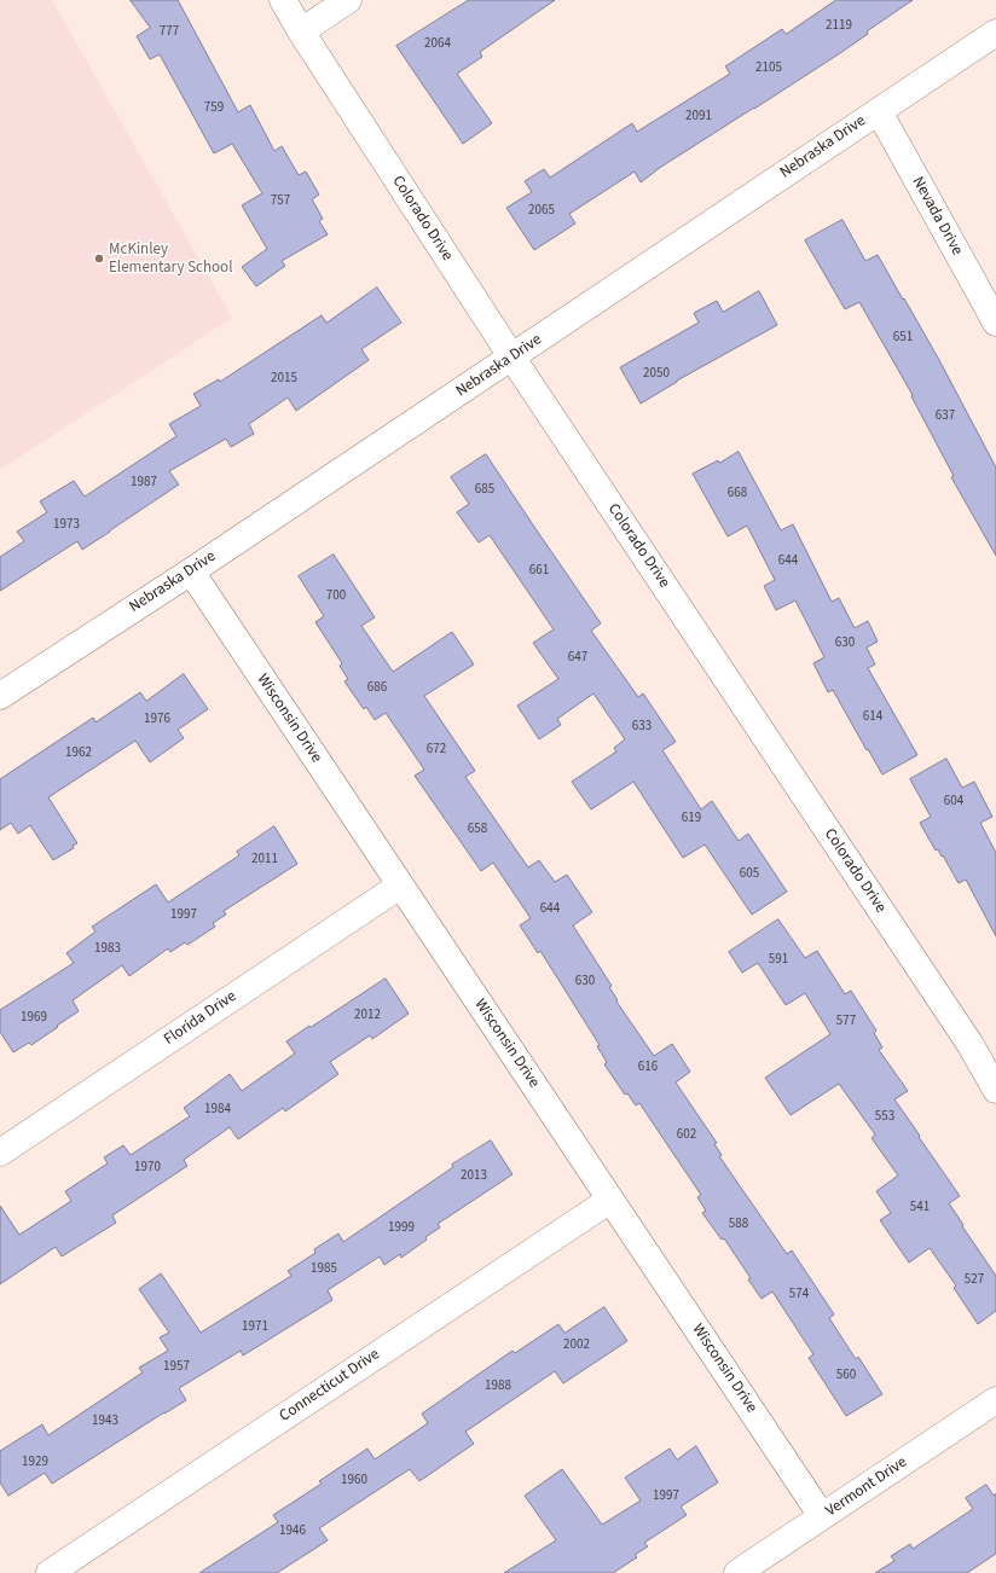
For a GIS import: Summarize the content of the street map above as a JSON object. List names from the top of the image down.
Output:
{
  "streets": {
    "street": [
      "Nebraska Drive",
      "Nevada Drive",
      "Colorado Drive",
      "Wisconsin Drive",
      "Florida Drive",
      "Connecticut Drive",
      "Vermont Drive"
    ]
  },
  "crossings": [
    ["Nebraska Drive", "Nevada Drive"],
    ["Nebraska Drive", "Colorado Drive"],
    ["Nebraska Drive", "Wisconsin Drive"],
    ["Wisconsin Drive", "Florida Drive"],
    ["Wisconsin Drive", "Connecticut Drive"],
    ["Wisconsin Drive", "Vermont Drive"]
  ],
  "places": ["McKinley Elementary School"],
  "house_numbers": [
    "2119",
    "777",
    "2064",
    "2105",
    "759",
    "2091",
    "757",
    "2065",
    "651",
    "2050",
    "2015",
    "637",
    "1987",
    "685",
    "668",
    "1973",
    "644",
    "661",
    "700",
    "630",
    "647",
    "686",
    "614",
    "1976",
    "633",
    "672",
    "1962",
    "604",
    "619",
    "658",
    "2011",
    "605",
    "644",
    "1997",
    "1983",
    "591",
    "630",
    "2012",
    "1969",
    "577",
    "616",
    "1984",
    "553",
    "602",
    "1970",
    "2013",
    "541",
    "588",
    "1999",
    "1985",
    "527",
    "574",
    "1971",
    "2002",
    "1957",
    "560",
    "1988",
    "1943",
    "1929",
    "1960",
    "1997",
    "1946"
  ]
}
